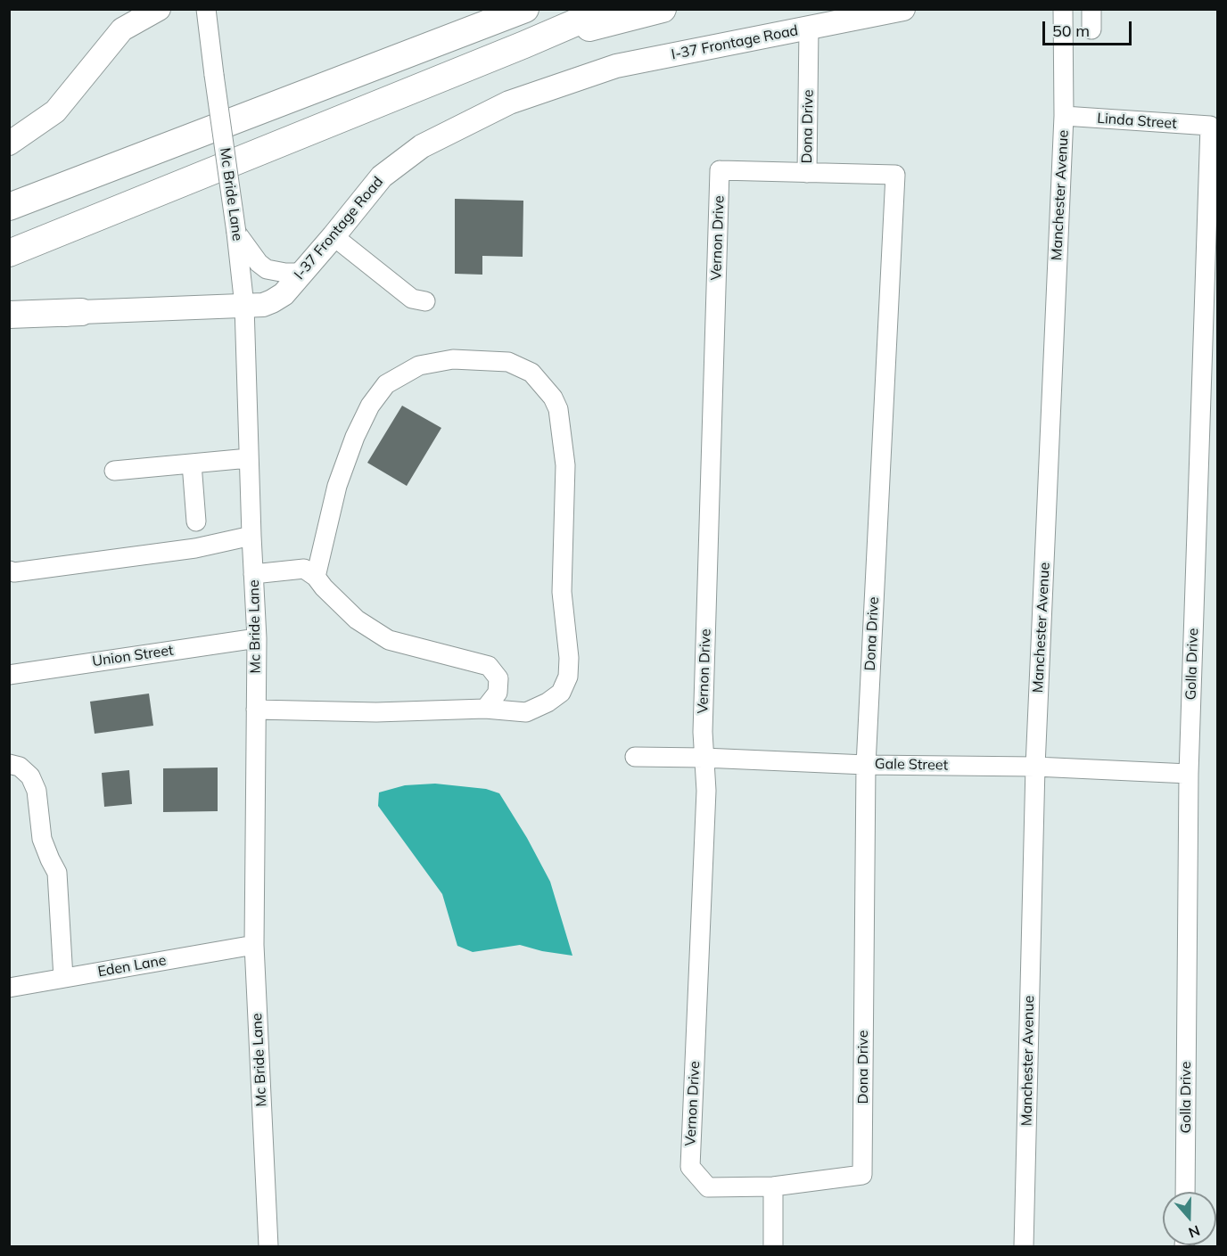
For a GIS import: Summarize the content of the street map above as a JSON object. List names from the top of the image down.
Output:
{
  "streets": {
    "main road": ["I-37 Frontage Road"],
    "street": [
      "Linda Street",
      "Dona Drive",
      "Mc Bride Lane",
      "Manchester Avenue",
      "Vernon Drive",
      "Union Street",
      "Golla Drive",
      "Gale Street",
      "Eden Lane"
    ]
  },
  "crossings": [
    ["I-37 Frontage Road", "Dona Drive"],
    ["I-37 Frontage Road", "Mc Bride Lane"],
    ["Linda Street", "Manchester Avenue"],
    ["Linda Street", "Golla Drive"],
    ["Dona Drive", "Vernon Drive"],
    ["Dona Drive", "Gale Street"],
    ["Mc Bride Lane", "Union Street"],
    ["Mc Bride Lane", "Eden Lane"],
    ["Manchester Avenue", "Gale Street"],
    ["Vernon Drive", "Gale Street"],
    ["Golla Drive", "Gale Street"]
  ],
  "scale_bar": "50 m",
  "north": "bottom"
}
